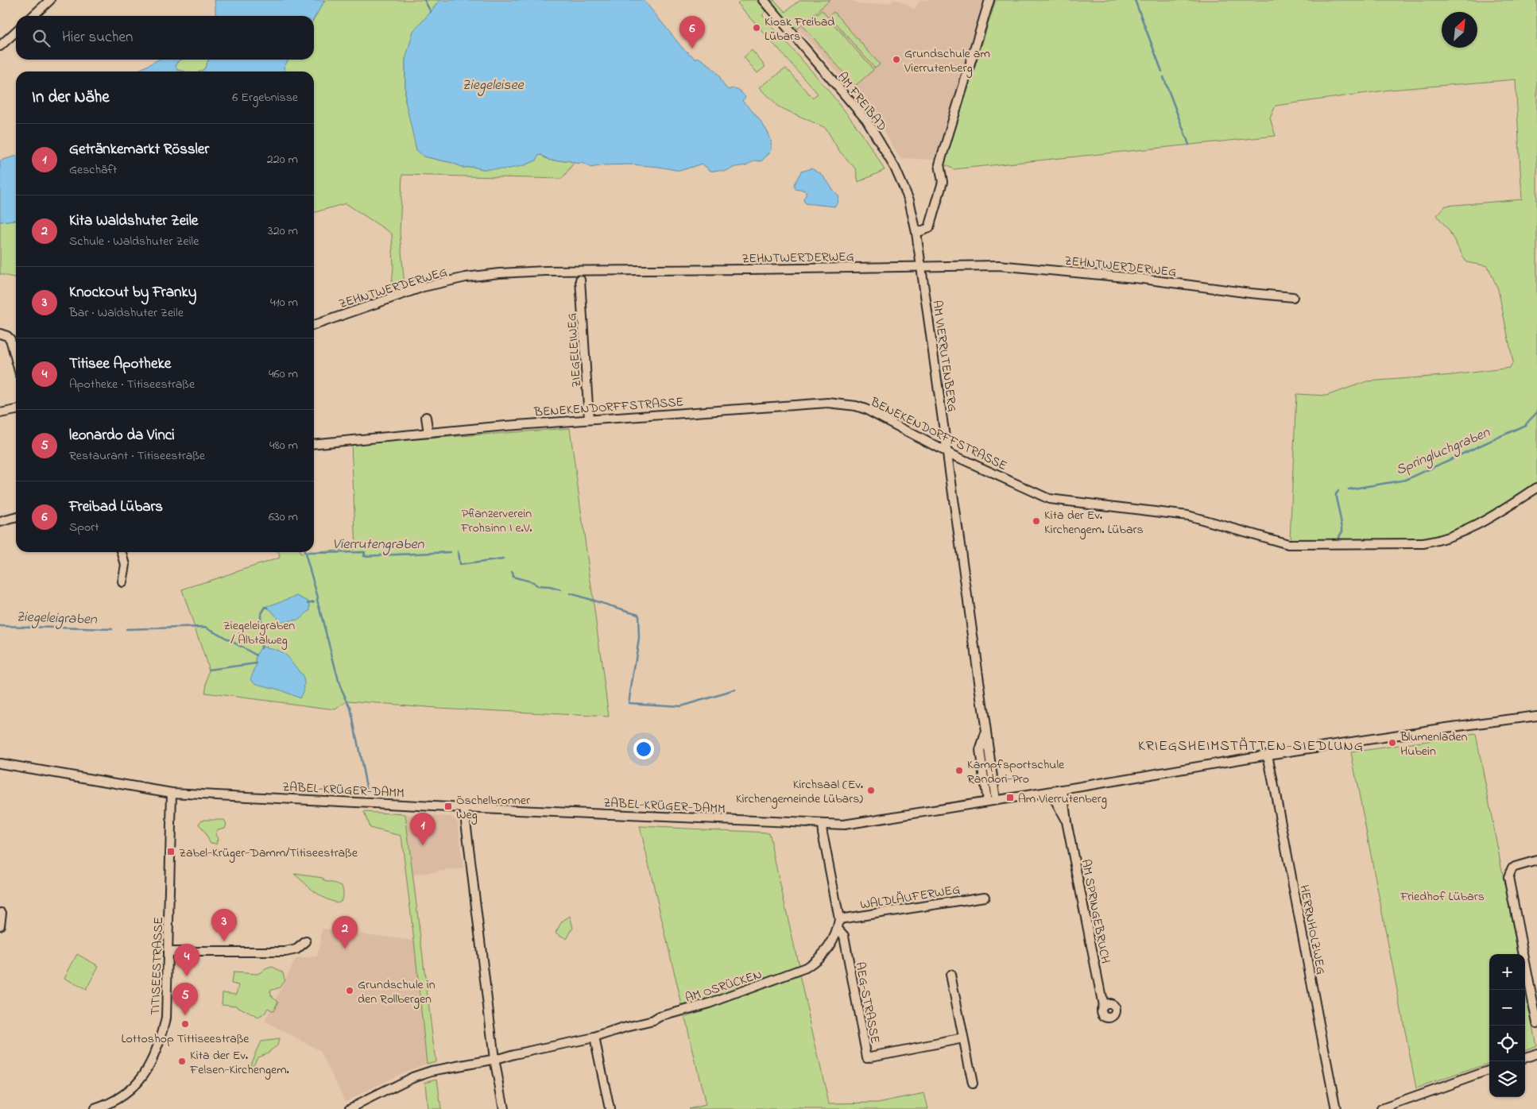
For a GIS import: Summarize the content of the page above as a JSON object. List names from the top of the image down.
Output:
{
  "streets": {
    "street": [
      "AM FREIBAD",
      "ZEHNTWERDERWEG",
      "ZIEGELEIWEG",
      "AM VIERRUTENBERG",
      "BENEKENDORFFSTRASSE",
      "ZABEL-KRÜGER-DAMM",
      "WALDLÄUFERWEG",
      "AM SPRINGEBRUCH",
      "HERRNHOLZWEG",
      "TITISEESTRASSE",
      "AM OSRÜCKEN",
      "AEG-STRASSE"
    ]
  },
  "crossings": [
    ["AM FREIBAD", "AM VIERRUTENBERG"],
    ["ZEHNTWERDERWEG", "AM VIERRUTENBERG"],
    ["ZIEGELEIWEG", "BENEKENDORFFSTRASSE"],
    ["AM VIERRUTENBERG", "BENEKENDORFFSTRASSE"],
    ["AM VIERRUTENBERG", "ZABEL-KRÜGER-DAMM"],
    ["ZABEL-KRÜGER-DAMM", "AM SPRINGEBRUCH"],
    ["ZABEL-KRÜGER-DAMM", "HERRNHOLZWEG"],
    ["ZABEL-KRÜGER-DAMM", "TITISEESTRASSE"],
    ["ZABEL-KRÜGER-DAMM", "AM OSRÜCKEN"],
    ["WALDLÄUFERWEG", "AM OSRÜCKEN"],
    ["AM OSRÜCKEN", "AEG-STRASSE"]
  ],
  "districts": ["KRIEGSHEIMSTÄTTEN-SIEDLUNG"],
  "water": [
    "Ziegeleisee",
    "Springluchgraben",
    "Vierrutengraben",
    "Ziegeleigraben"
  ],
  "parks": ["Pflanzerverein Frohsinn I e.V.", "Ziegeleigraben / Albtalweg", "Friedhof Lübars"],
  "places": {
    "other": [
      "Kiosk Freibad Lübars",
      "Grundschule am Vierrutenberg",
      "Kita der Ev. Kirchengem. Lübars",
      "Blumenladen Hubein",
      "Kampfsportschule Randori-Pro",
      "Kirchsaal (Ev. Kirchengemeinde Lübars)",
      "Grundschule in den Rollbergen",
      "Lottoshop Tittiseestraße",
      "Kita der Ev. Felsen-Kirchengem."
    ],
    "transit": ["Am Vierrutenberg", "Öschelbronner Weg", "Zabel-Krüger-Damm/Titiseestraße"]
  },
  "north": "top right",
  "page": {
    "pins": [
      "6",
      "1",
      "3",
      "2",
      "4",
      "5"
    ],
    "search": "Hier suchen",
    "heading": ["In der Nähe", "6 Ergebnisse"],
    "list": [
      {
        "mark": "1",
        "name": "Getränkemarkt Rössler",
        "note": "Geschäft",
        "value": "220 m"
      },
      {
        "mark": "2",
        "name": "Kita Waldshuter Zeile",
        "note": "Schule · Waldshuter Zeile",
        "value": "320 m"
      },
      {
        "mark": "3",
        "name": "KnockOut by Franky",
        "note": "Bar · Waldshuter Zeile",
        "value": "410 m"
      },
      {
        "mark": "4",
        "name": "Titisee Apotheke",
        "note": "Apotheke · Titiseestraße",
        "value": "460 m"
      },
      {
        "mark": "5",
        "name": "leonardo da Vinci",
        "note": "Restaurant · Titiseestraße",
        "value": "480 m"
      },
      {
        "mark": "6",
        "name": "Freibad Lübars",
        "note": "Sport",
        "value": "630 m"
      }
    ],
    "map_buttons": ["+", "−"]
  }
}
